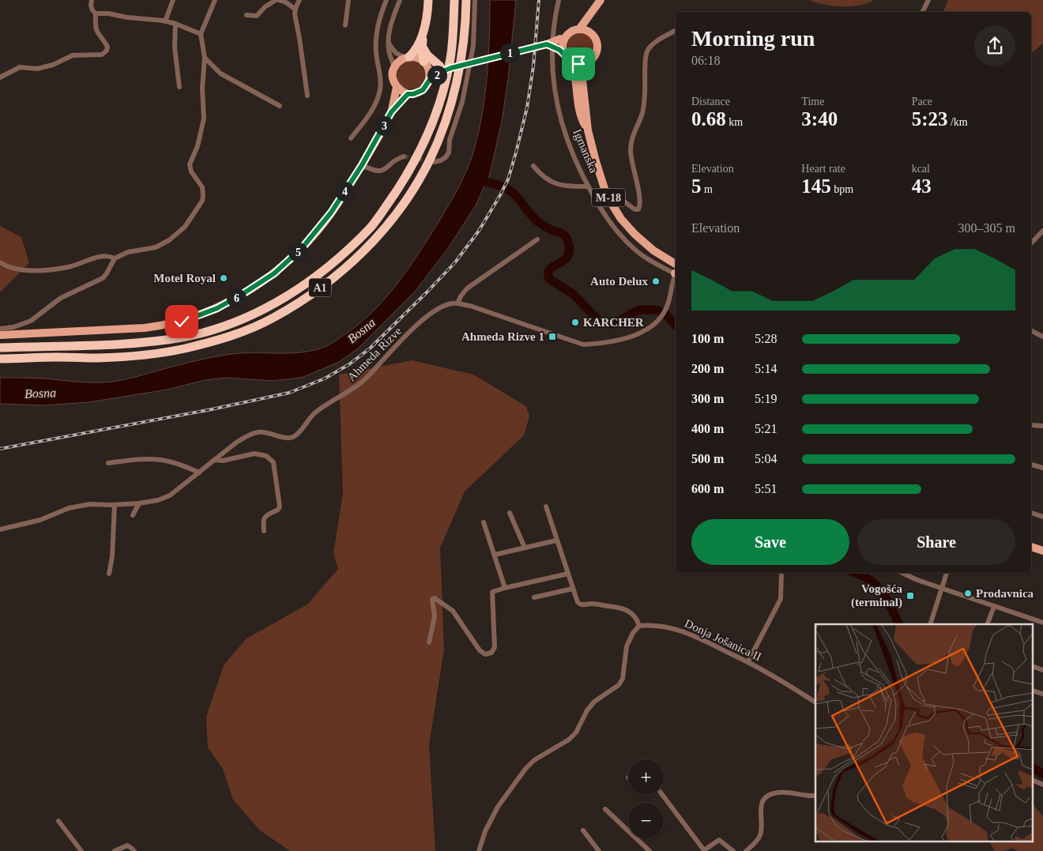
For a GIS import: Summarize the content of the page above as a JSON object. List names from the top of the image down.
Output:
{
  "streets": {
    "highway": ["A1"],
    "main road": ["M-18"],
    "street": ["Igmanska", "Ahmeda Rizve", "Donja Jošanica II"]
  },
  "water": ["Bosna"],
  "places": {
    "other": [
      "Motel Royal",
      "Auto Delux",
      "KARCHER",
      "Prodavnica"
    ],
    "transit": ["Ahmeda Rizve 1", "Vogošća (terminal)"]
  },
  "page": {
    "heading": ["Morning run", "06:18"],
    "pins": [
      "1",
      "2",
      "3",
      "4",
      "5",
      "6"
    ],
    "stats": [
      ["Distance", "0.68 km"],
      ["Time", "3:40"],
      ["Pace", "5:23 /km"],
      ["Elevation", "5 m"],
      ["Heart rate", "145 bpm"],
      ["kcal", "43"]
    ],
    "chart": ["Elevation", "300–305 m"],
    "list": [
      {
        "name": "100 m",
        "note": "5:28"
      },
      {
        "name": "200 m",
        "note": "5:14"
      },
      {
        "name": "300 m",
        "note": "5:19"
      },
      {
        "name": "400 m",
        "note": "5:21"
      },
      {
        "name": "500 m",
        "note": "5:04"
      },
      {
        "name": "600 m",
        "note": "5:51"
      }
    ],
    "buttons": ["Save", "Share"],
    "map_buttons": ["+", "−"]
  }
}
